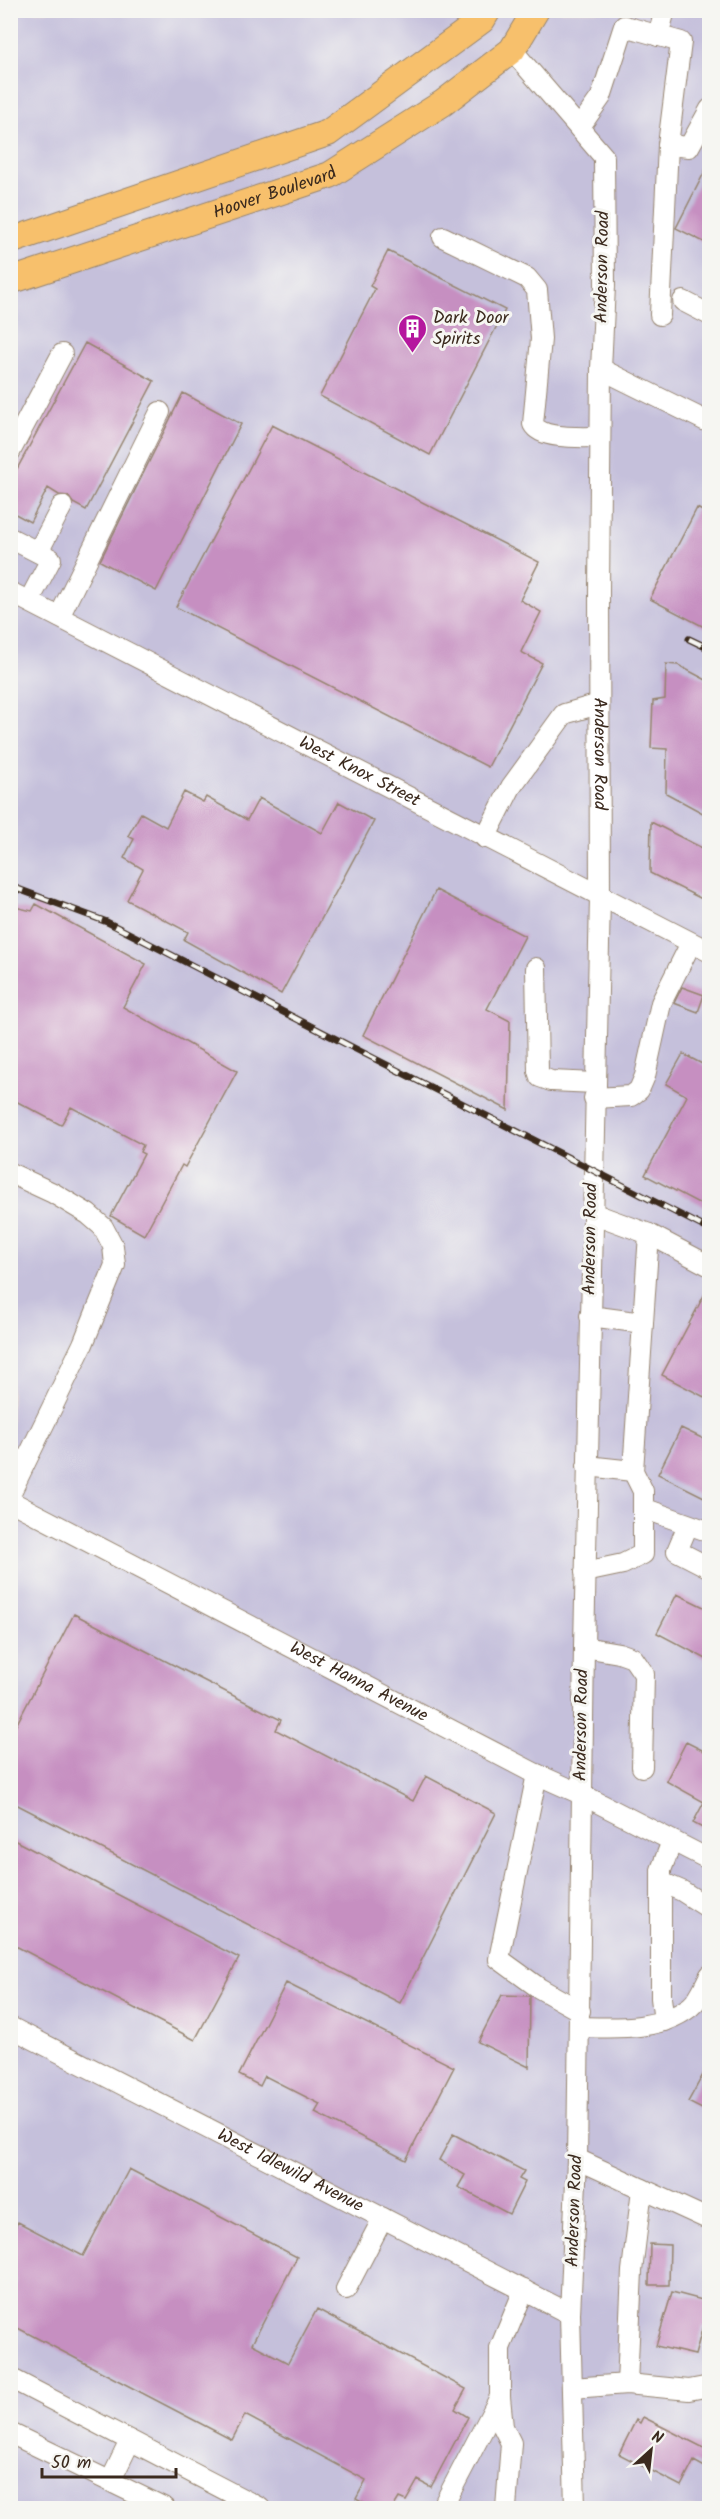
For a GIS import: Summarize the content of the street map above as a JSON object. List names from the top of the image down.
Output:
{
  "streets": {
    "main road": ["Hoover Boulevard"],
    "street": [
      "Anderson Road",
      "West Knox Street",
      "West Hanna Avenue",
      "West Idlewild Avenue"
    ]
  },
  "crossings": [
    ["Hoover Boulevard", "Anderson Road"],
    ["Anderson Road", "West Knox Street"],
    ["Anderson Road", "West Hanna Avenue"],
    ["Anderson Road", "West Idlewild Avenue"]
  ],
  "places": {
    "building": ["Dark Door Spirits"]
  },
  "scale_bar": "50 m",
  "north": "top right"
}
